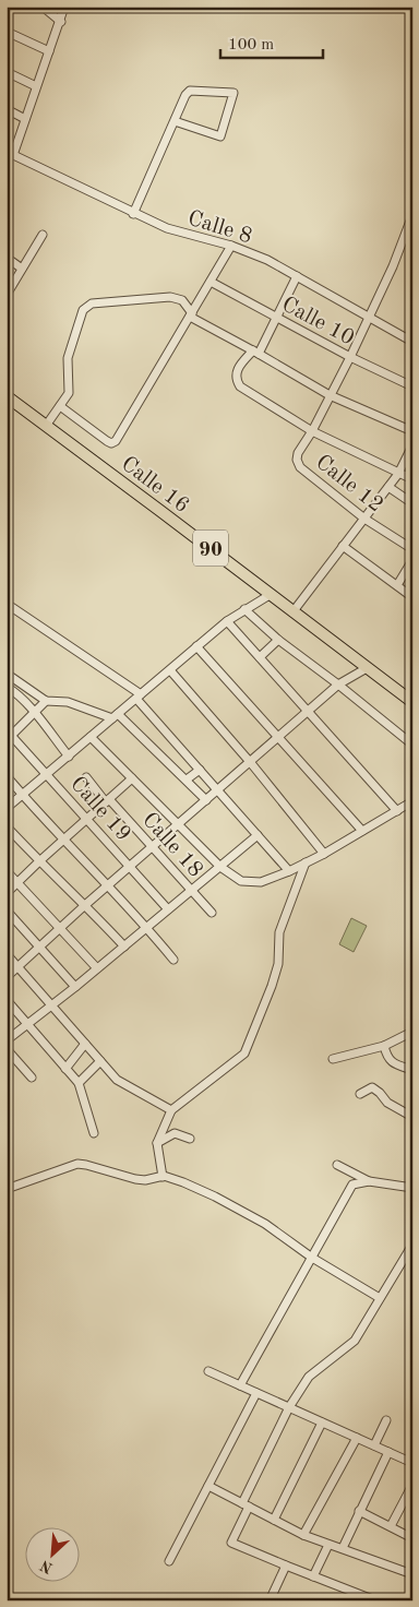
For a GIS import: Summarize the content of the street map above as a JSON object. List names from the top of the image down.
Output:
{
  "streets": {
    "highway": ["Calle 16", "90"],
    "street": [
      "Calle 8",
      "Calle 10",
      "Calle 12",
      "Calle 19",
      "Calle 18"
    ]
  },
  "scale_bar": "100 m",
  "north": "bottom left"
}
